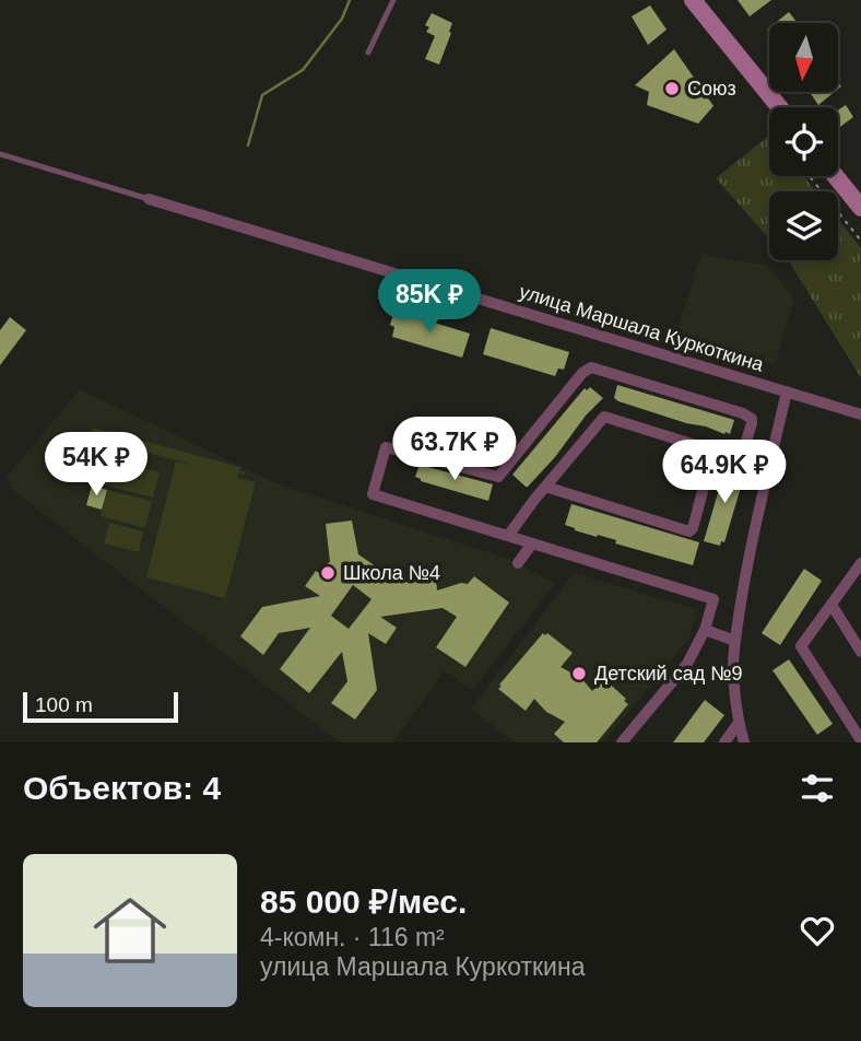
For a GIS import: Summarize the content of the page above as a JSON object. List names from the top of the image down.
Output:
{
  "streets": {
    "street": ["улица Маршала Куркоткина"]
  },
  "places": ["Союз", "Школа №4", "Детский сад №9"],
  "scale_bar": "100 m",
  "north": "bottom",
  "page": {
    "price": [
      "85K ₽",
      "63.7K ₽",
      "54K ₽",
      "64.9K ₽"
    ],
    "scale": "100 m",
    "heading": "Объектов: 4",
    "list": [
      {
        "name": "85 000 ₽/мес.",
        "note": "4-комн. · 116 m² · улица Маршала Куркоткина"
      }
    ]
  }
}
